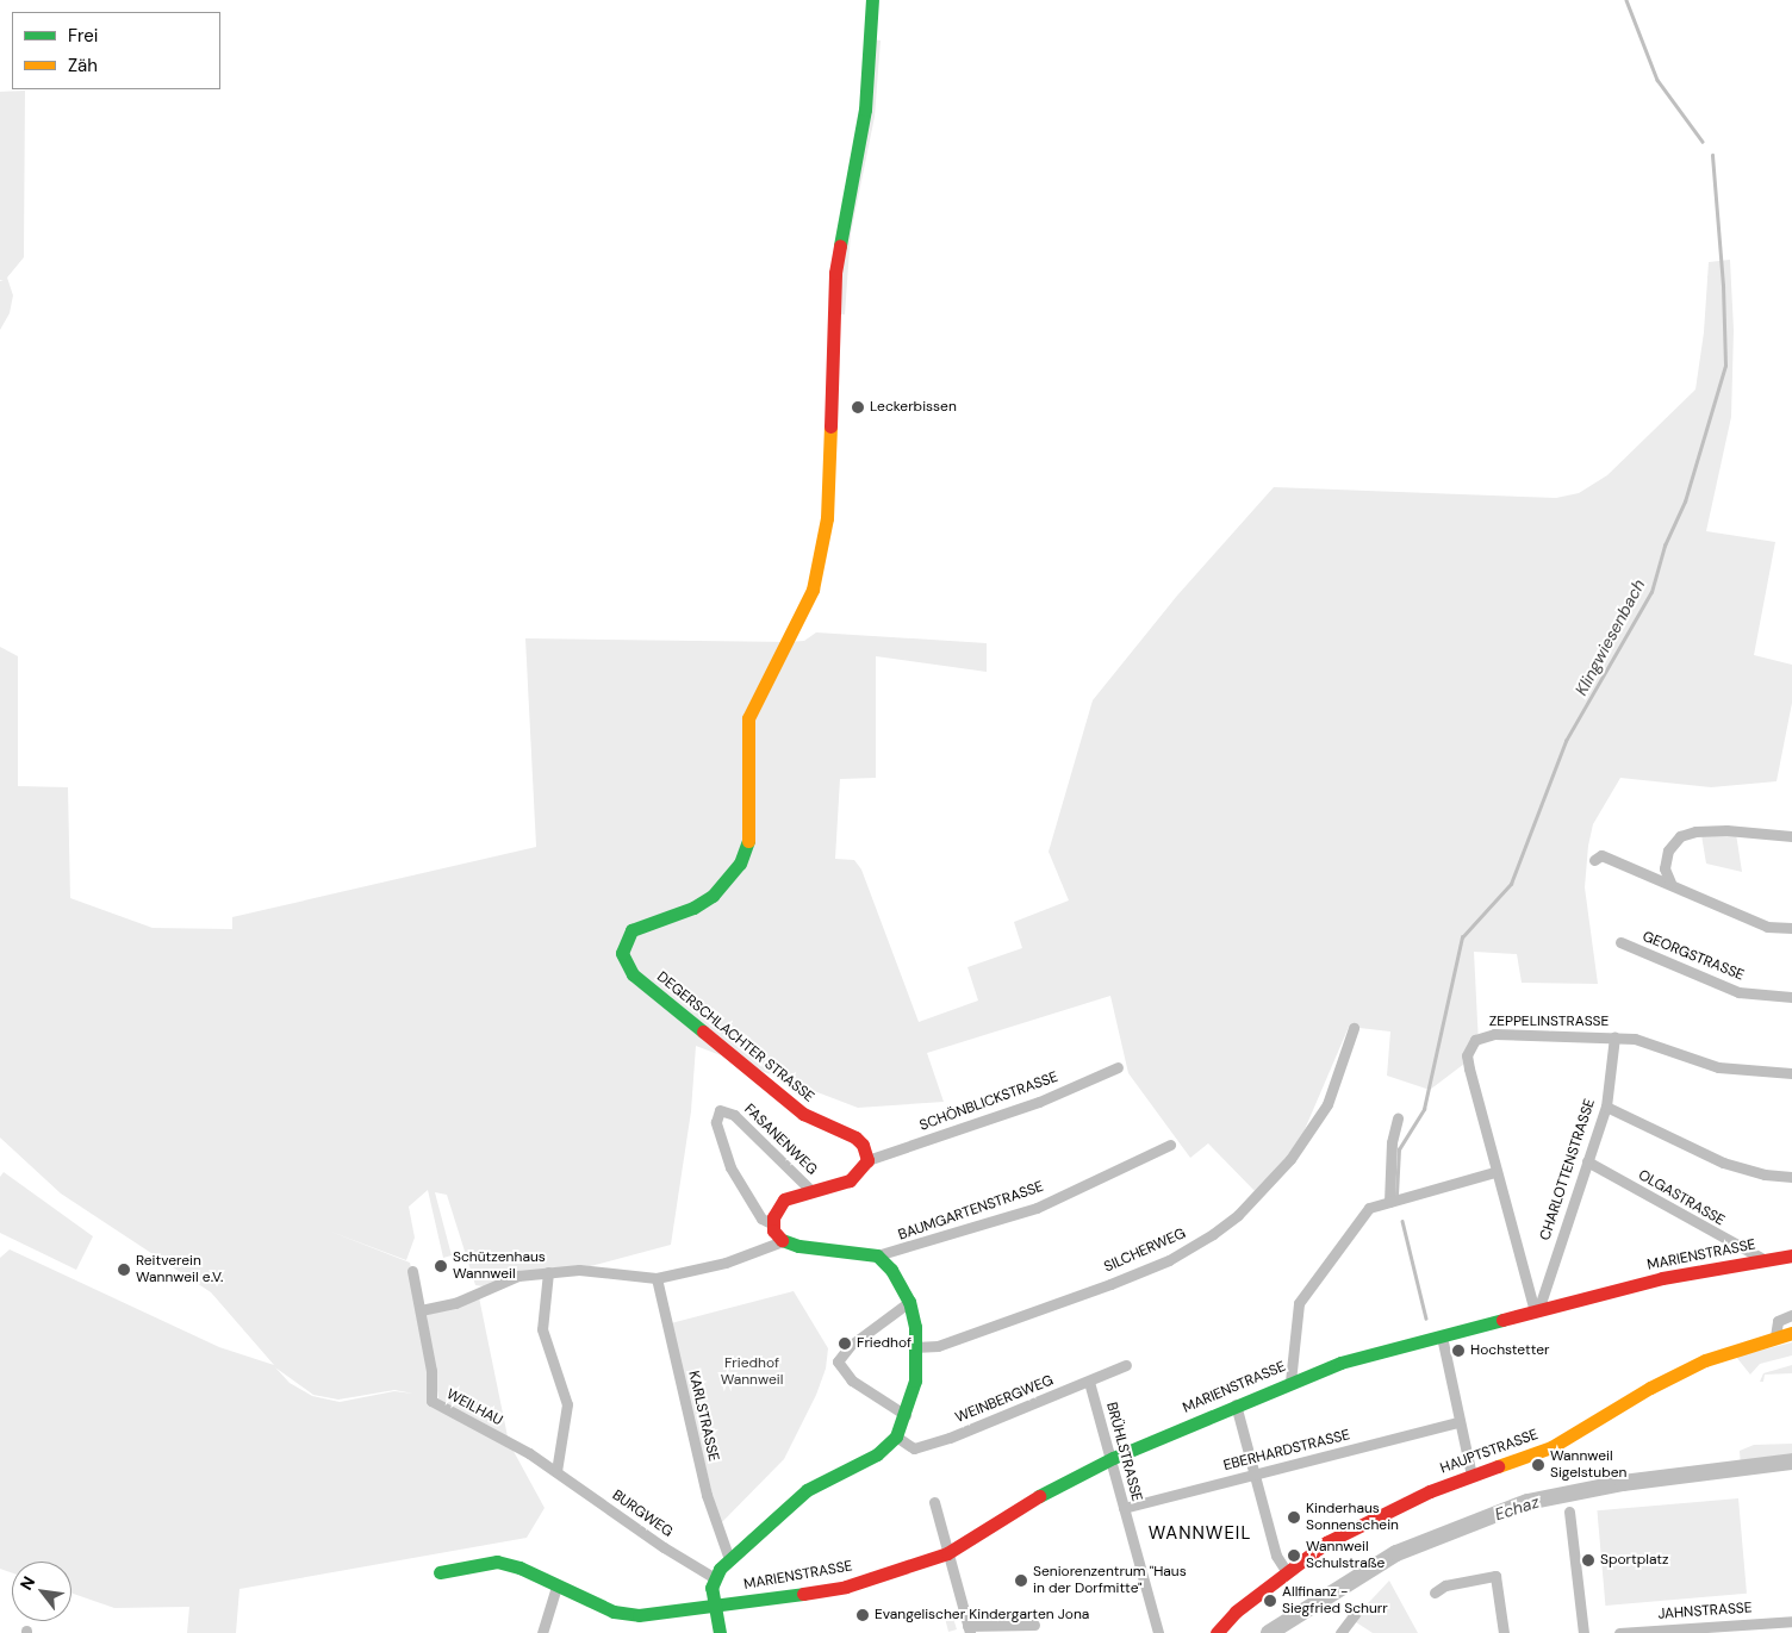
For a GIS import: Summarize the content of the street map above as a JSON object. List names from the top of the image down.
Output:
{
  "streets": {
    "street": [
      "GEORGSTRASSE",
      "ZEPPELINSTRASSE",
      "DEGERSCHLACHTER STRASSE",
      "SCHÖNBLICKSTRASSE",
      "FASANENWEG",
      "CHARLOTTENSTRASSE",
      "OLGASTRASSE",
      "BAUMGARTENSTRASSE",
      "SILCHERWEG",
      "MARIENSTRASSE",
      "WEINBERGWEG",
      "WEILHAU",
      "KARLSTRASSE",
      "EBERHARDSTRASSE",
      "BRÜHLSTRASSE",
      "HAUPTSTRASSE",
      "BURGWEG",
      "JAHNSTRASSE"
    ]
  },
  "crossings": [
    ["ZEPPELINSTRASSE", "CHARLOTTENSTRASSE"],
    ["ZEPPELINSTRASSE", "MARIENSTRASSE"],
    ["DEGERSCHLACHTER STRASSE", "SCHÖNBLICKSTRASSE"],
    ["CHARLOTTENSTRASSE", "OLGASTRASSE"],
    ["CHARLOTTENSTRASSE", "MARIENSTRASSE"],
    ["OLGASTRASSE", "MARIENSTRASSE"],
    ["MARIENSTRASSE", "BRÜHLSTRASSE"],
    ["WEINBERGWEG", "BRÜHLSTRASSE"],
    ["WEILHAU", "BURGWEG"],
    ["EBERHARDSTRASSE", "BRÜHLSTRASSE"]
  ],
  "districts": ["WANNWEIL"],
  "water": ["Klingwiesenbach", "Echaz"],
  "parks": ["Friedhof Wannweil"],
  "places": [
    "Leckerbissen",
    "Schützenhaus Wannweil",
    "Reitverein Wannweil e.V.",
    "Friedhof",
    "Hochstetter",
    "Wannweil Sigelstuben",
    "Kinderhaus Sonnenschein",
    "Wannweil Schulstraße",
    "Sportplatz",
    "Seniorenzentrum \"Haus in der Dorfmitte\"",
    "Allfinanz - Siegfried Schurr",
    "Evangelischer Kindergarten Jona"
  ],
  "legend": ["Frei", "Zäh"],
  "north": "top left"
}
